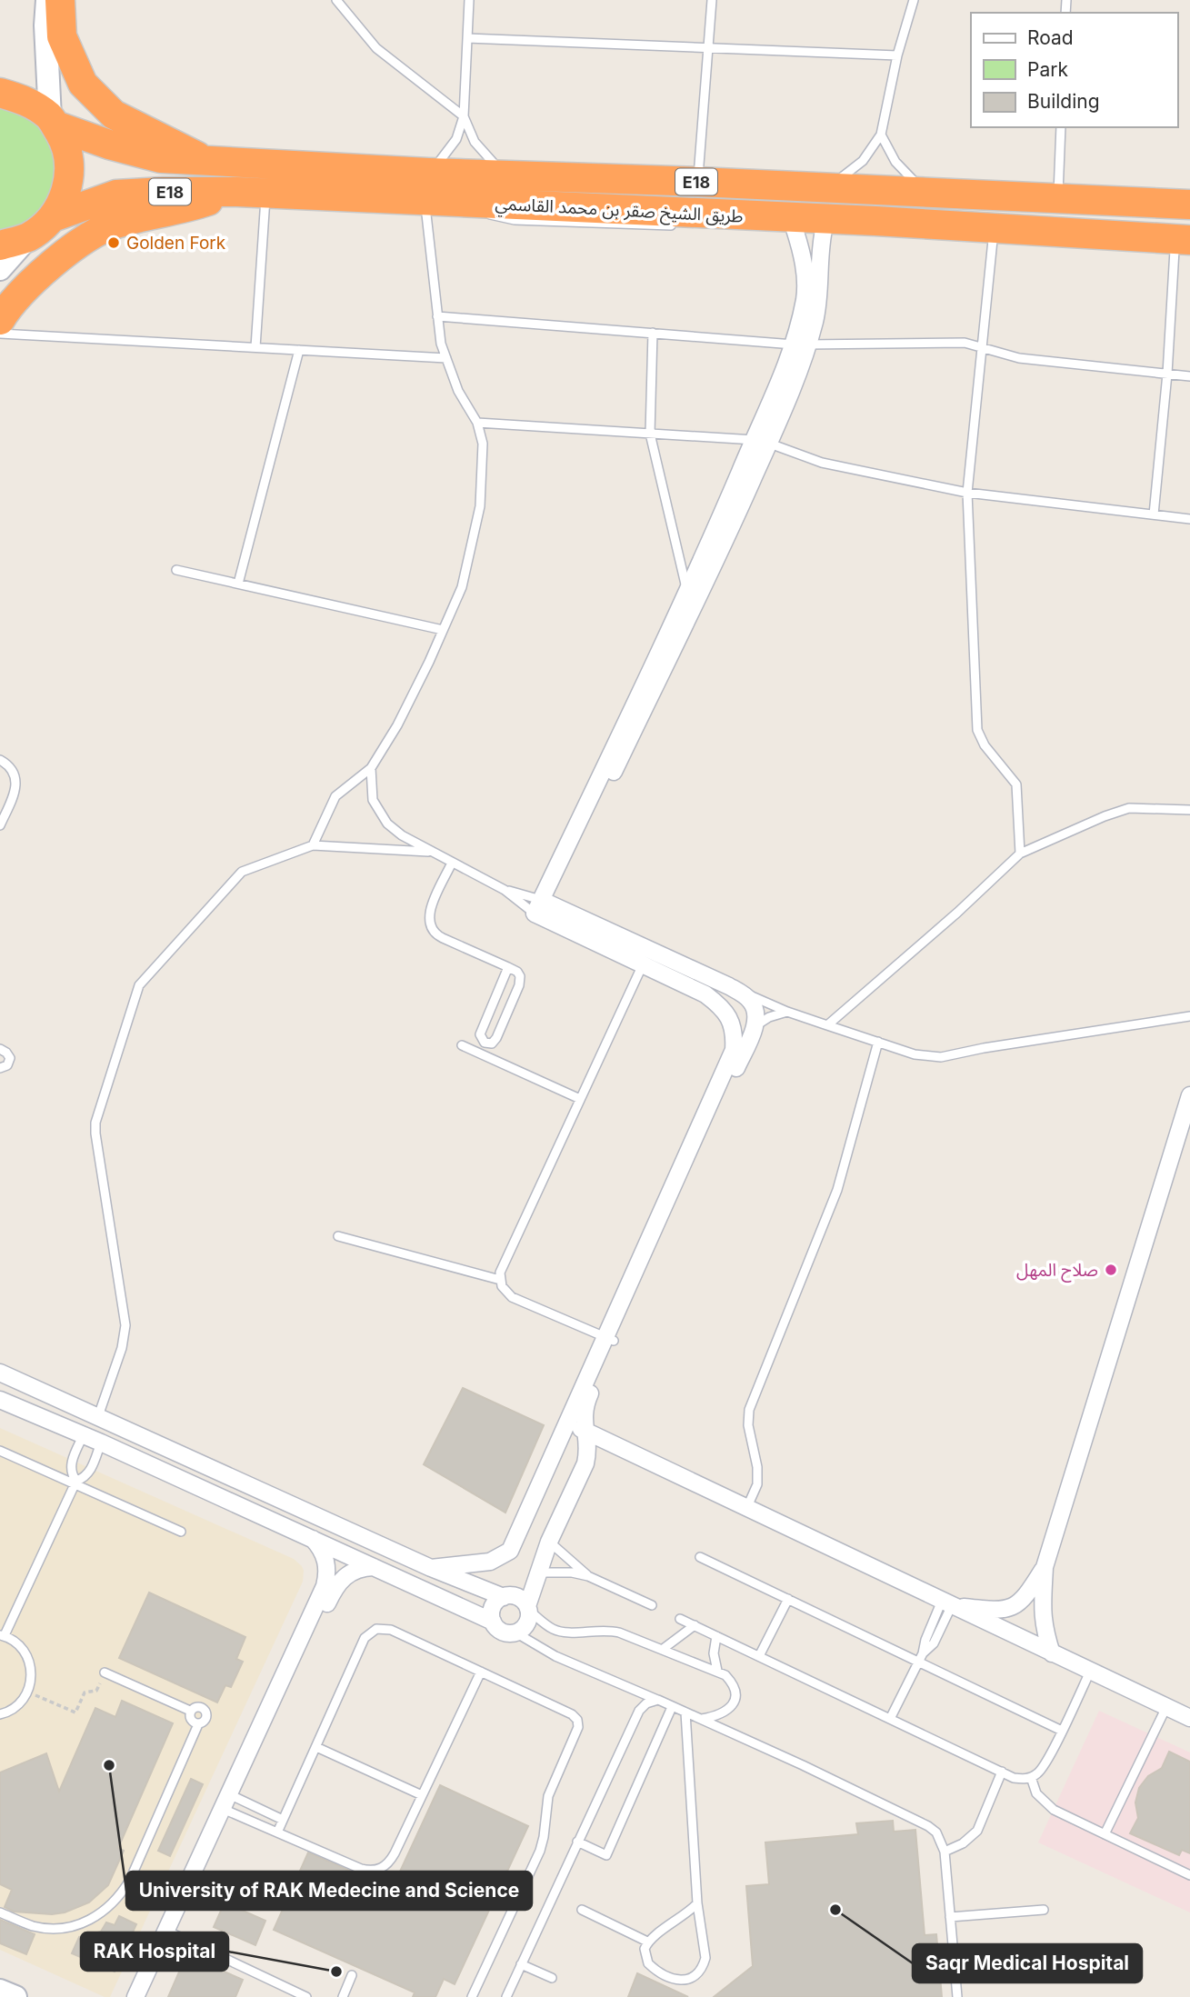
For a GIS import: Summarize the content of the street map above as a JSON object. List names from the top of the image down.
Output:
{
  "streets": {
    "highway": ["E18", "طريق الشيخ صقر بن محمد القاسمي"]
  },
  "places": [
    "Golden Fork",
    "صلاح المهل",
    "University of RAK Medecine and Science",
    "Saqr Medical Hospital",
    "RAK Hospital"
  ],
  "legend": ["Road", "Park", "Building"]
}
